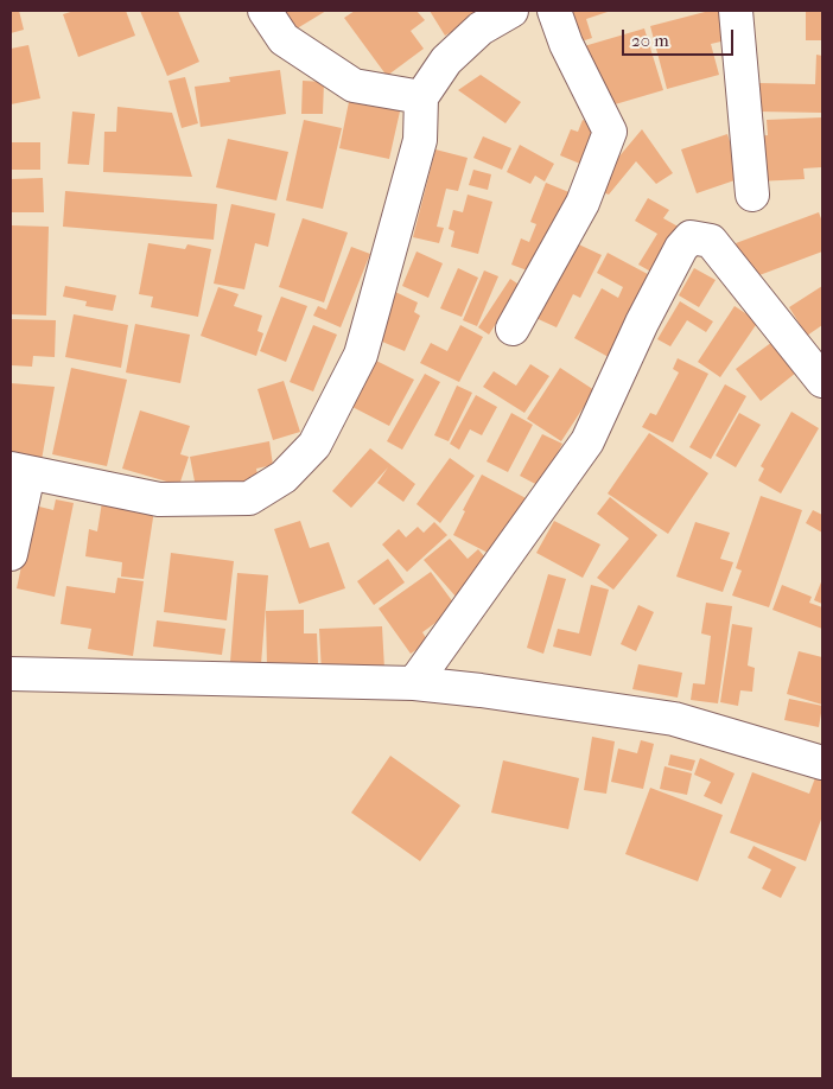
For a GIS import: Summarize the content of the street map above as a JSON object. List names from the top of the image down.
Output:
{
  "scale_bar": "20 m"
}
